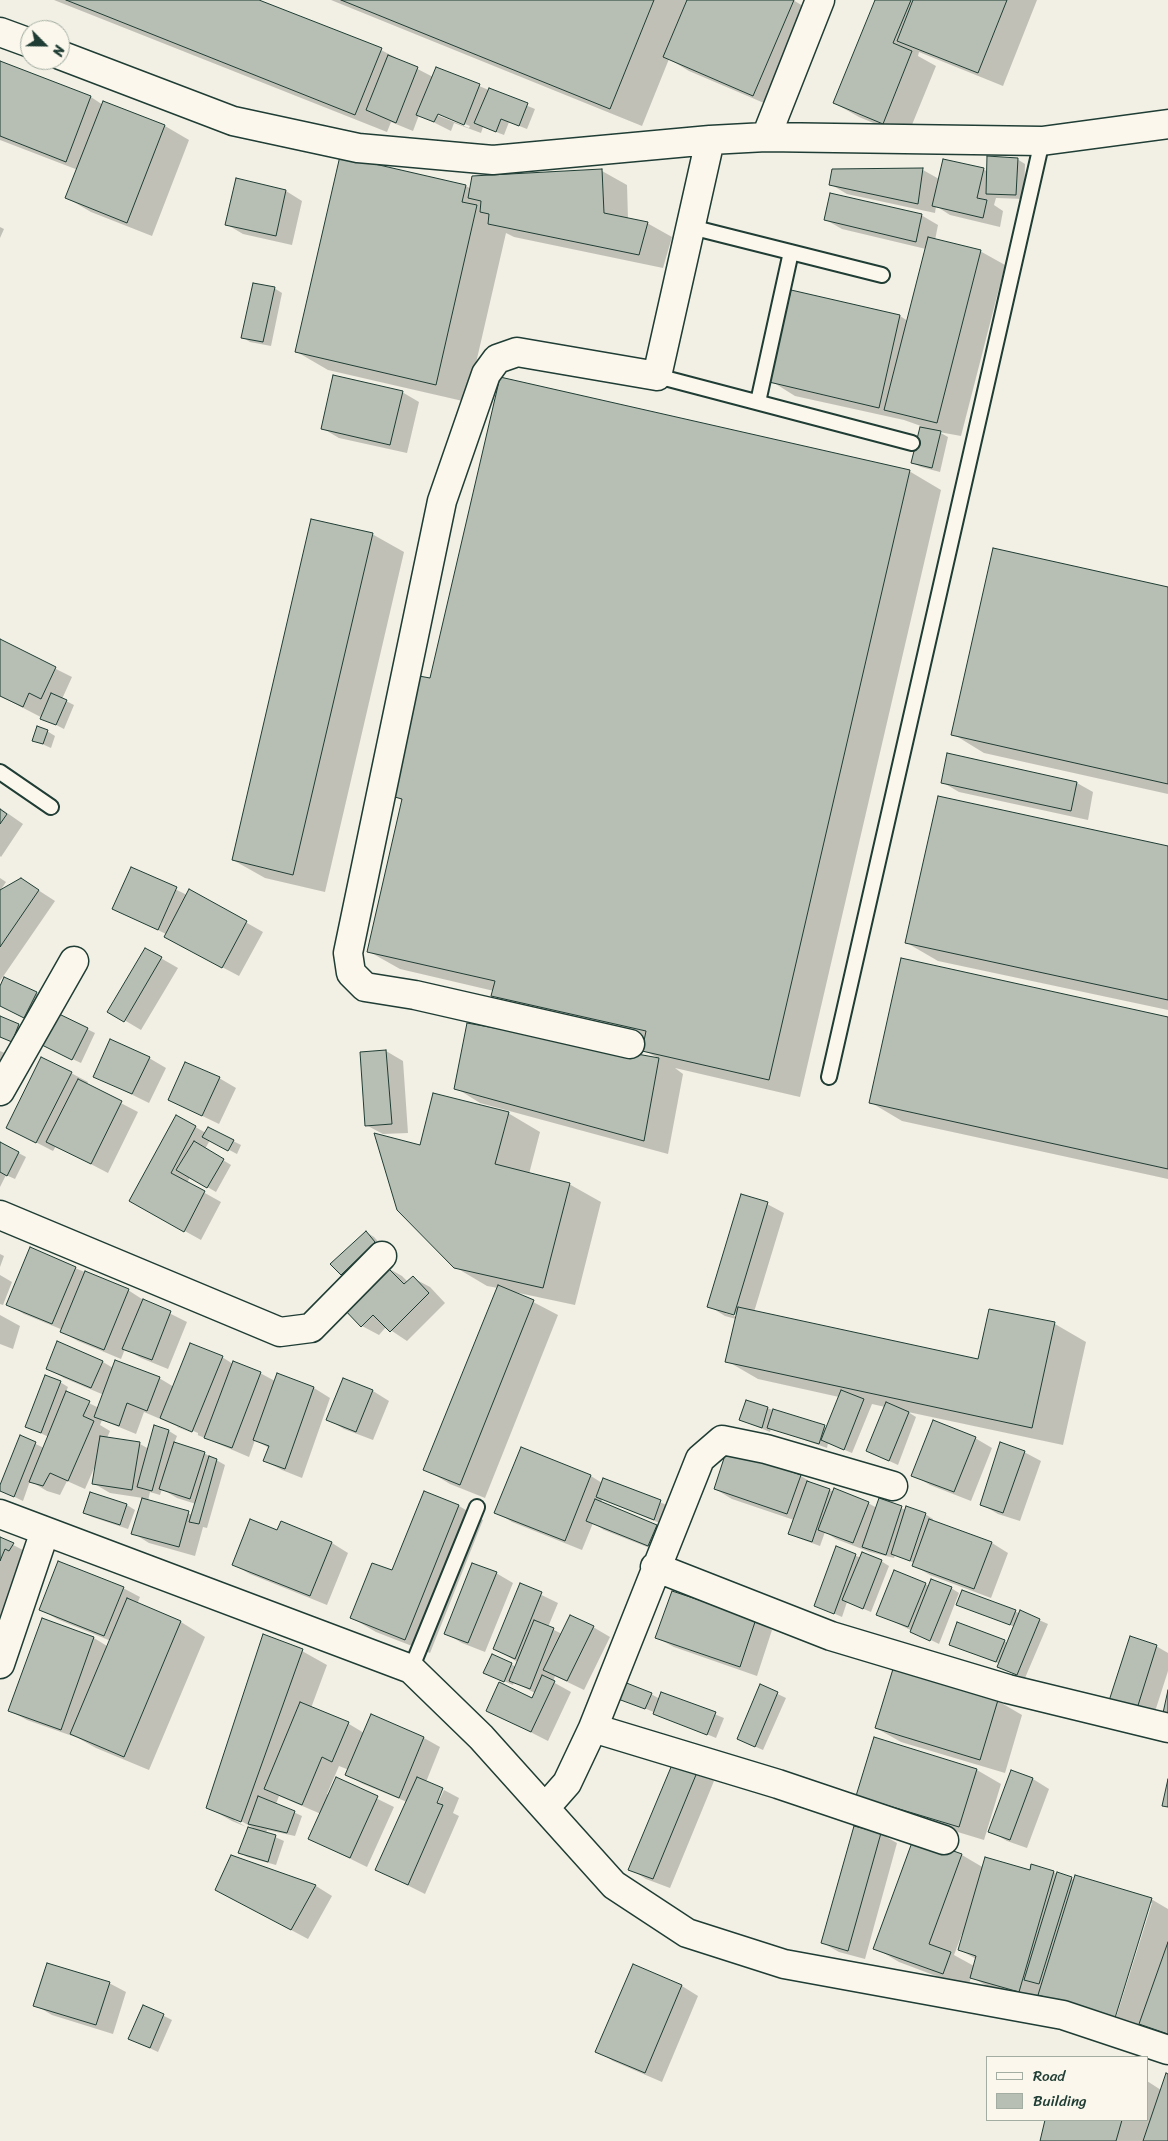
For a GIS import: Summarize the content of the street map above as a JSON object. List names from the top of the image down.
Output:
{
  "legend": ["Road", "Building"],
  "north": "bottom right"
}
